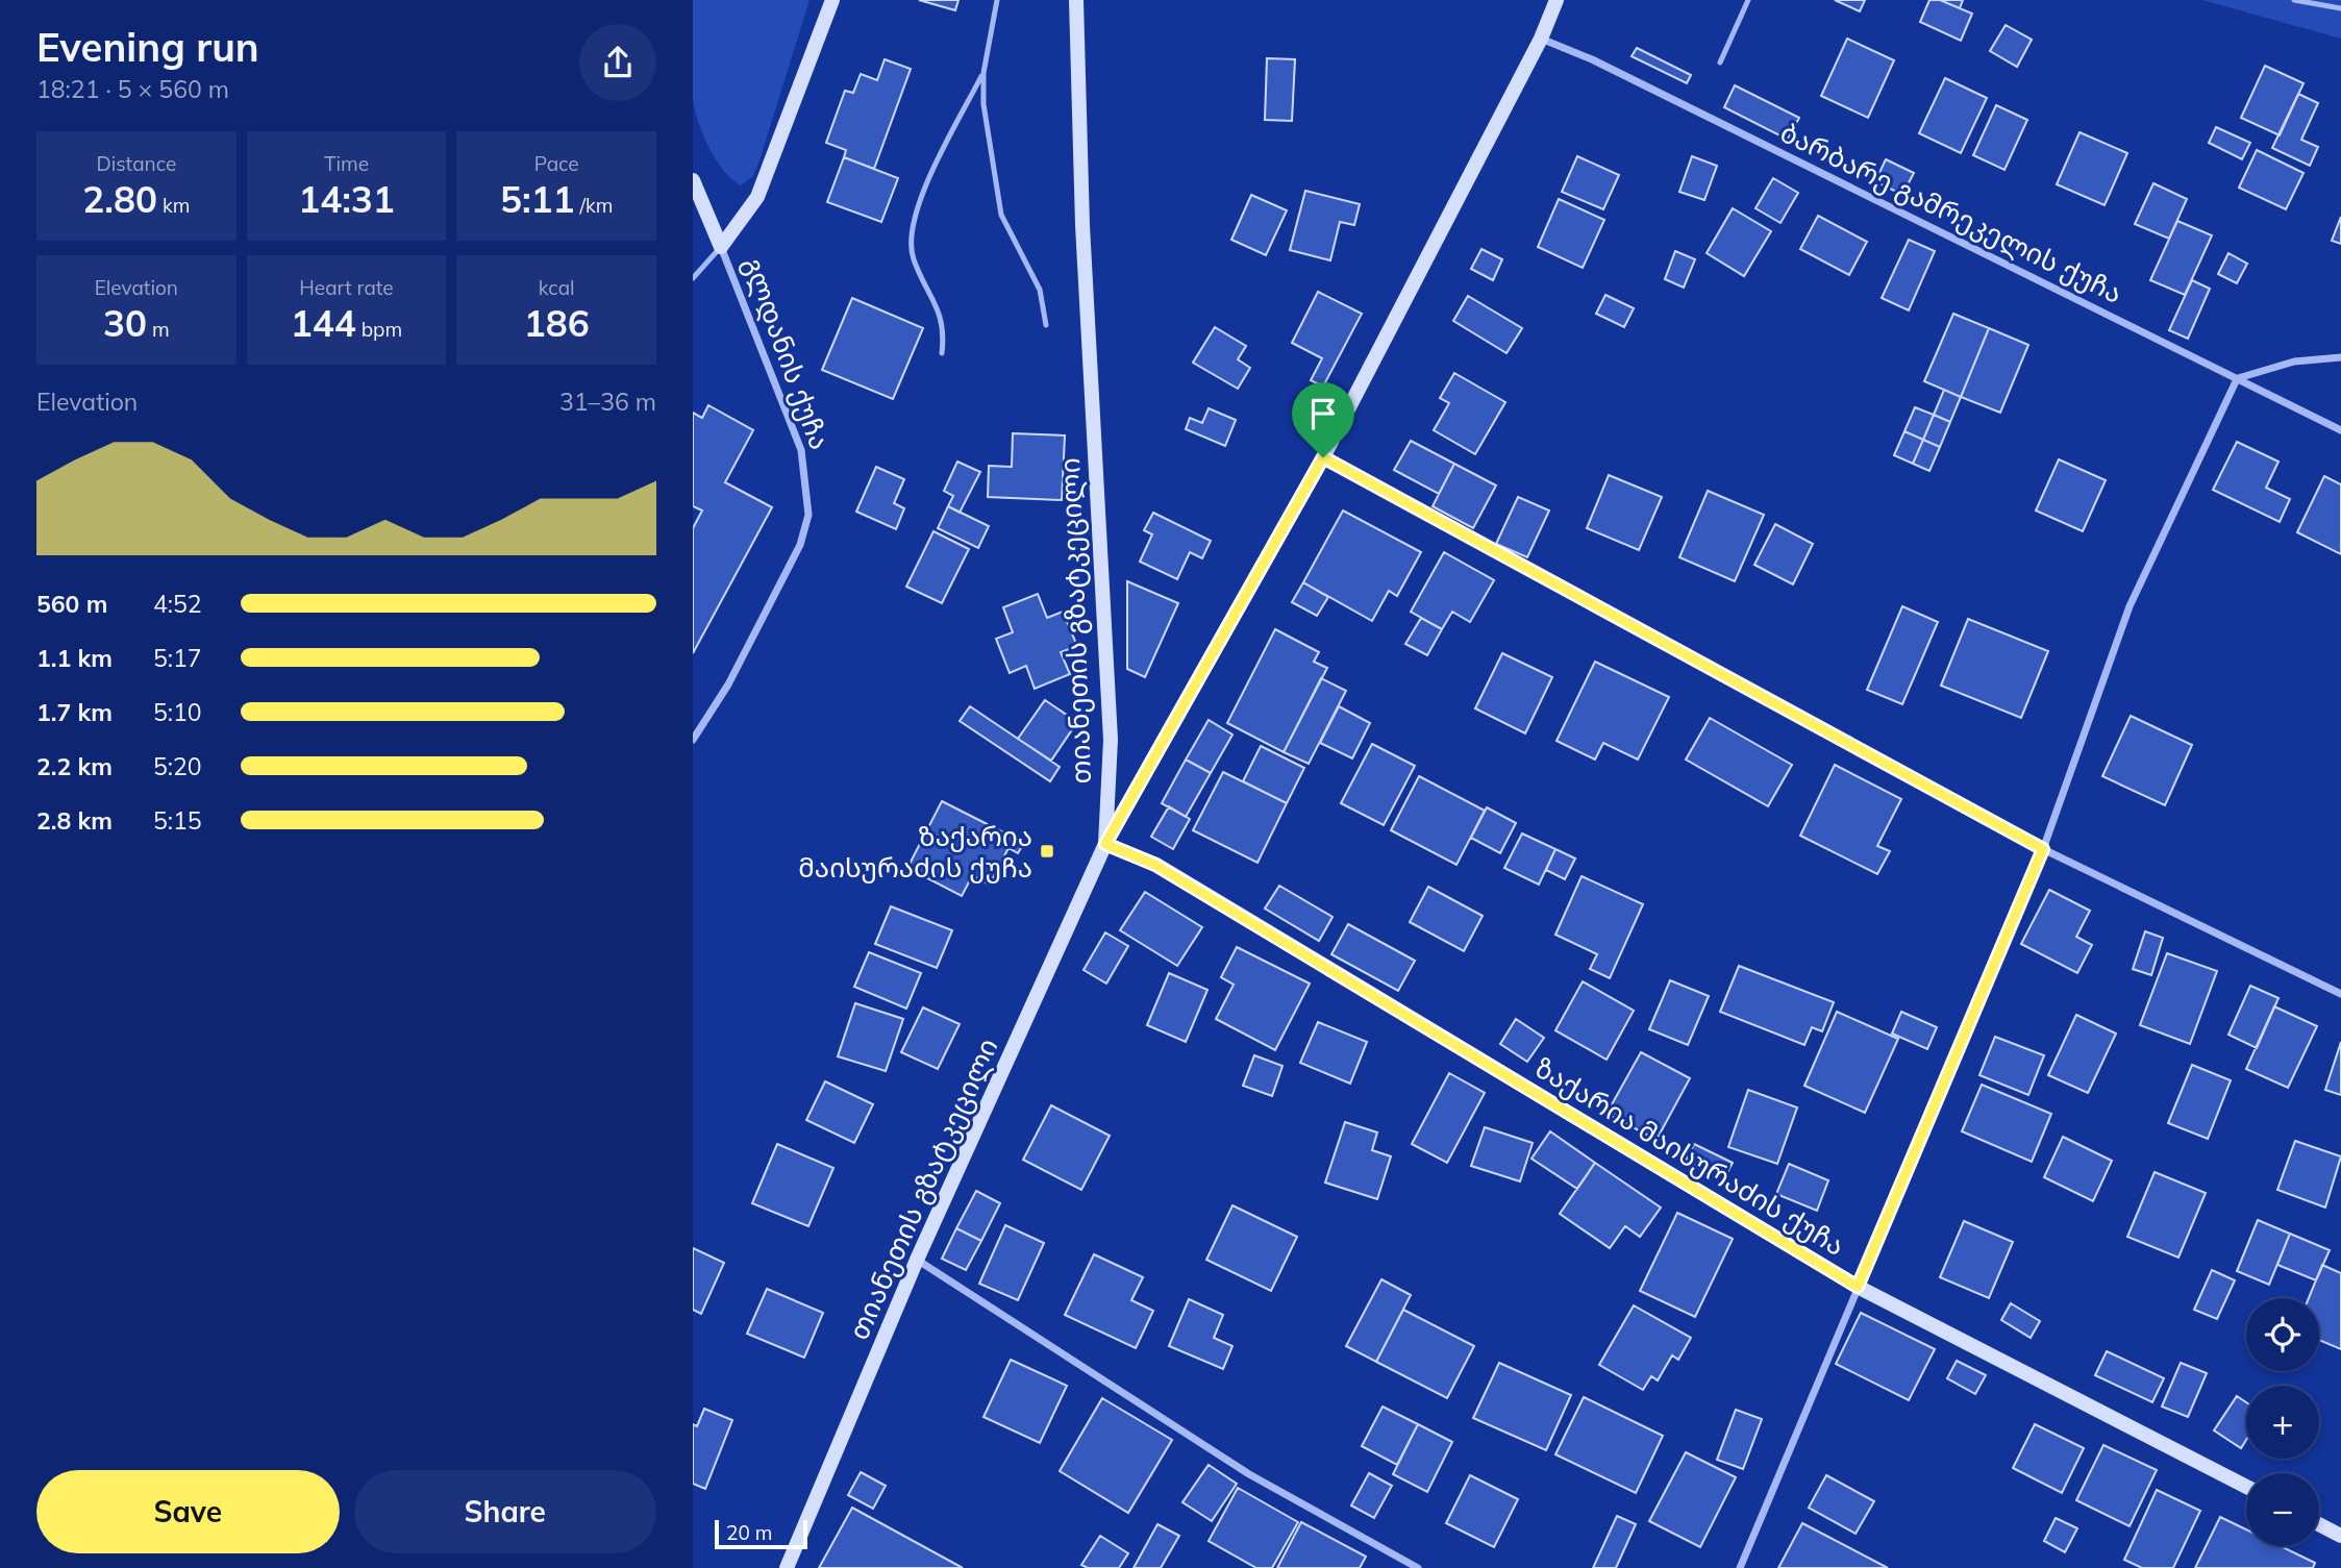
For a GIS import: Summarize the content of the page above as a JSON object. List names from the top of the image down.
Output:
{
  "streets": {
    "street": [
      "ბარბარე გამრეკელის ქუჩა",
      "გლდანის ქუჩა",
      "თიანეთის გზატკეცილი",
      "ზაქარია მაისურაძის ქუჩა"
    ]
  },
  "crossings": [
    ["თიანეთის გზატკეცილი", "ზაქარია მაისურაძის ქუჩა"]
  ],
  "places": {
    "transit": ["ზაქარია მაისურაძის ქუჩა"]
  },
  "scale_bar": "20 m",
  "page": {
    "heading": ["Evening run", "18:21 · 5 × 560 m"],
    "stats": [
      ["Distance", "2.80 km"],
      ["Time", "14:31"],
      ["Pace", "5:11 /km"],
      ["Elevation", "30 m"],
      ["Heart rate", "144 bpm"],
      ["kcal", "186"]
    ],
    "chart": ["Elevation", "31–36 m"],
    "list": [
      {
        "name": "560 m",
        "note": "4:52"
      },
      {
        "name": "1.1 km",
        "note": "5:17"
      },
      {
        "name": "1.7 km",
        "note": "5:10"
      },
      {
        "name": "2.2 km",
        "note": "5:20"
      },
      {
        "name": "2.8 km",
        "note": "5:15"
      }
    ],
    "map_buttons": ["+", "−"],
    "buttons": ["Save", "Share"],
    "scale": "20 m"
  }
}
